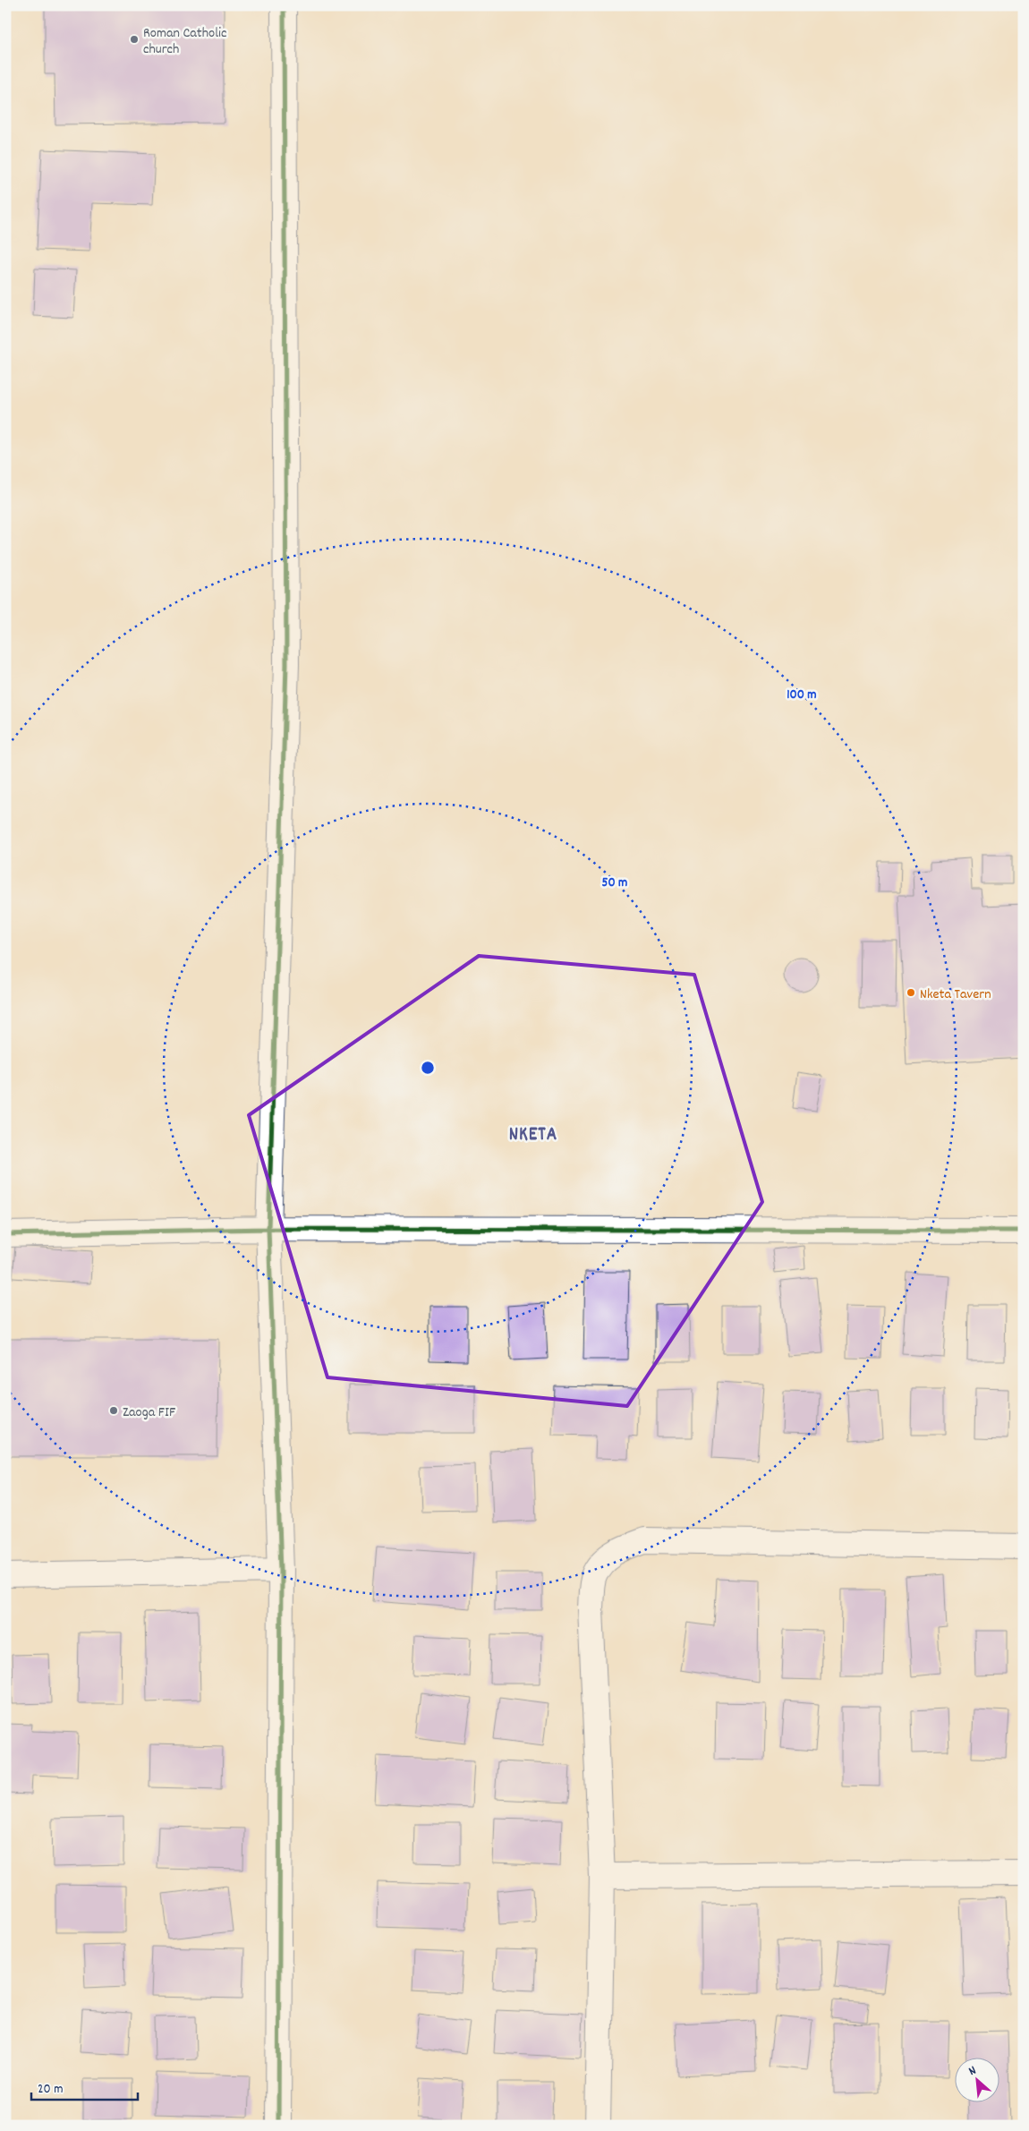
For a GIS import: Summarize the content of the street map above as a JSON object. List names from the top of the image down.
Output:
{
  "districts": ["NKETA"],
  "places": ["Roman Catholic church", "Nketa Tavern", "Zaoga FIF"],
  "scale_bar": "20 m",
  "north": "top left",
  "rings": ["100 m", "50 m"]
}
